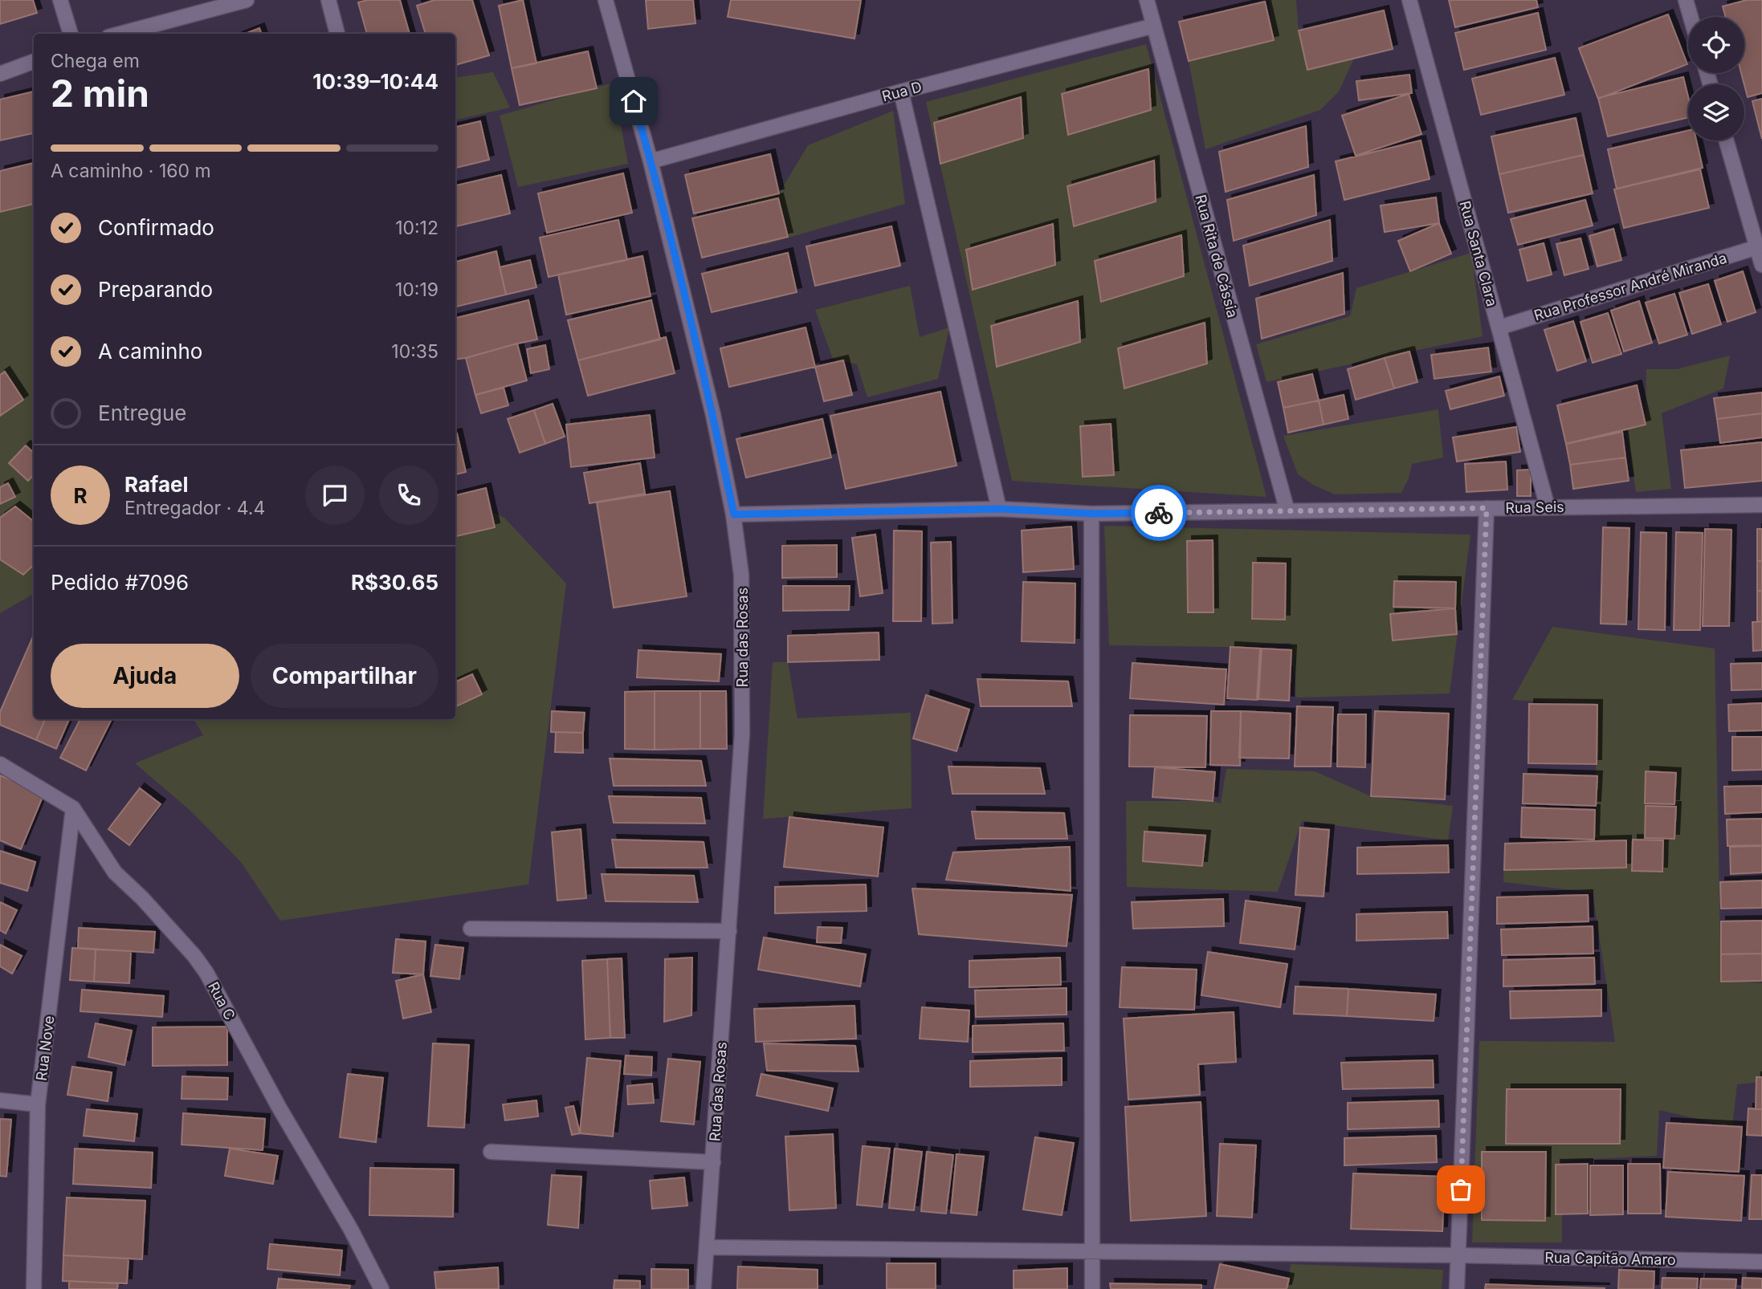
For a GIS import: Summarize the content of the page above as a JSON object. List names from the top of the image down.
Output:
{
  "streets": {
    "street": [
      "Rua D",
      "Rua Santa Clara",
      "Rua Rita de Cássia",
      "Rua Professor André Miranda",
      "Rua Seis",
      "Rua das Rosas",
      "Rua C",
      "Rua Nove",
      "Rua Capitão Amaro"
    ]
  },
  "crossings": [
    ["Rua D", "Rua Rita de Cássia"],
    ["Rua D", "Rua das Rosas"],
    ["Rua Santa Clara", "Rua Professor André Miranda"],
    ["Rua Santa Clara", "Rua Seis"],
    ["Rua Rita de Cássia", "Rua Seis"],
    ["Rua Seis", "Rua das Rosas"],
    ["Rua das Rosas", "Rua Capitão Amaro"],
    ["Rua C", "Rua Nove"]
  ],
  "page": {
    "heading": ["2 min", "Chega em", "10:39–10:44"],
    "panel": [
      "Rafael",
      "Entregador · 4.4",
      "Pedido #7096",
      "R$30.65"
    ],
    "bar": "A caminho · 160 m",
    "list": [
      ["Confirmado", "10:12"],
      ["Preparando", "10:19"],
      ["A caminho", "10:35"],
      "Entregue"
    ],
    "round": "R",
    "buttons": ["Ajuda", "Compartilhar"]
  }
}
